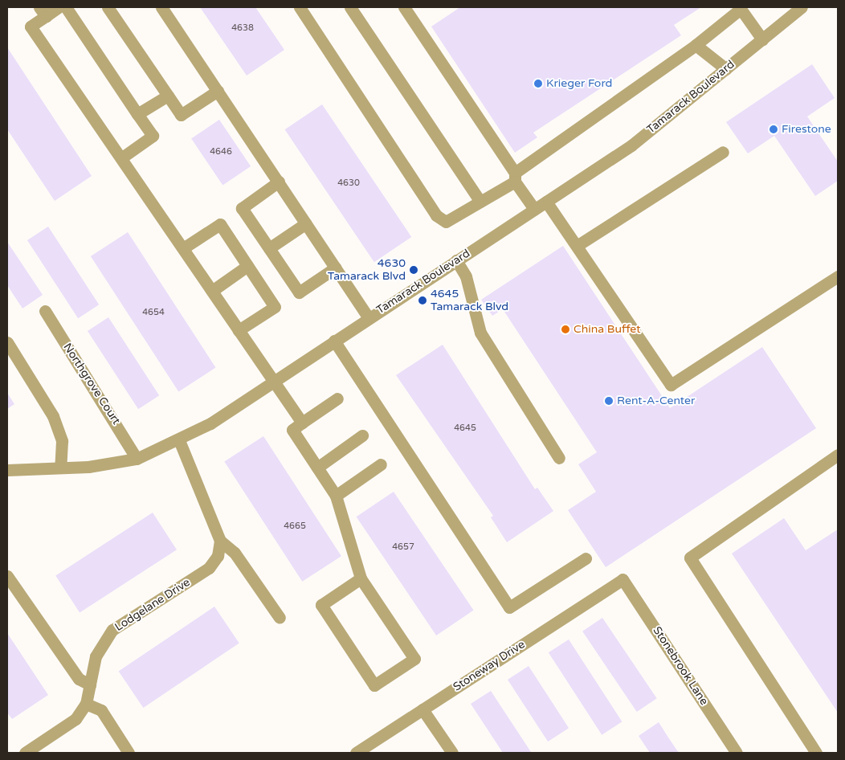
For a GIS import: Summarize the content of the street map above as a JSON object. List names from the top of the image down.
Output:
{
  "streets": {
    "street": [
      "Tamarack Boulevard",
      "Northgrove Court",
      "Lodgelane Drive",
      "Stoneway Drive",
      "Stonebrook Lane"
    ]
  },
  "crossings": [
    ["Tamarack Boulevard", "Northgrove Court"],
    ["Stoneway Drive", "Stonebrook Lane"]
  ],
  "places": [
    "Krieger Ford",
    "Firestone",
    "4630 Tamarack Blvd",
    "4645 Tamarack Blvd",
    "China Buffet",
    "Rent-A-Center"
  ],
  "house_numbers": [
    "4638",
    "4646",
    "4630",
    "4654",
    "4645",
    "4665",
    "4657"
  ]
}
